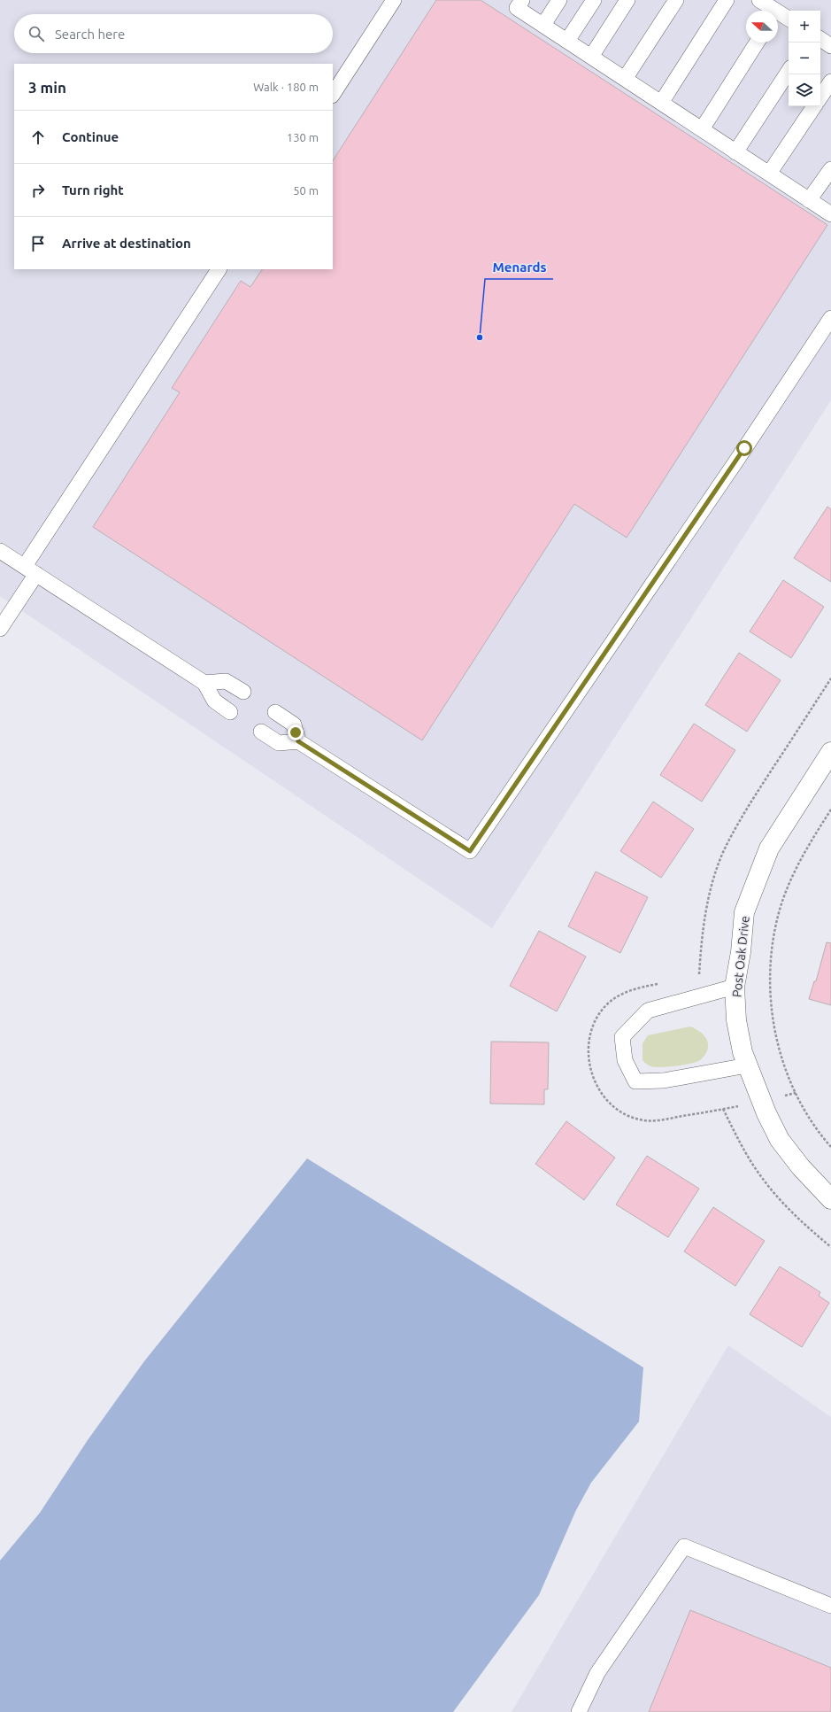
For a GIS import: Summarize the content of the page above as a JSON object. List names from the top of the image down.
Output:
{
  "streets": {
    "street": ["Post Oak Drive"]
  },
  "places": ["Menards"],
  "north": "left",
  "page": {
    "map_buttons": ["+", "−"],
    "search": "Search here",
    "heading": ["3 min", "Walk · 180 m"],
    "list": [
      ["Continue", "130 m"],
      ["Turn right", "50 m"],
      "Arrive at destination"
    ]
  }
}
